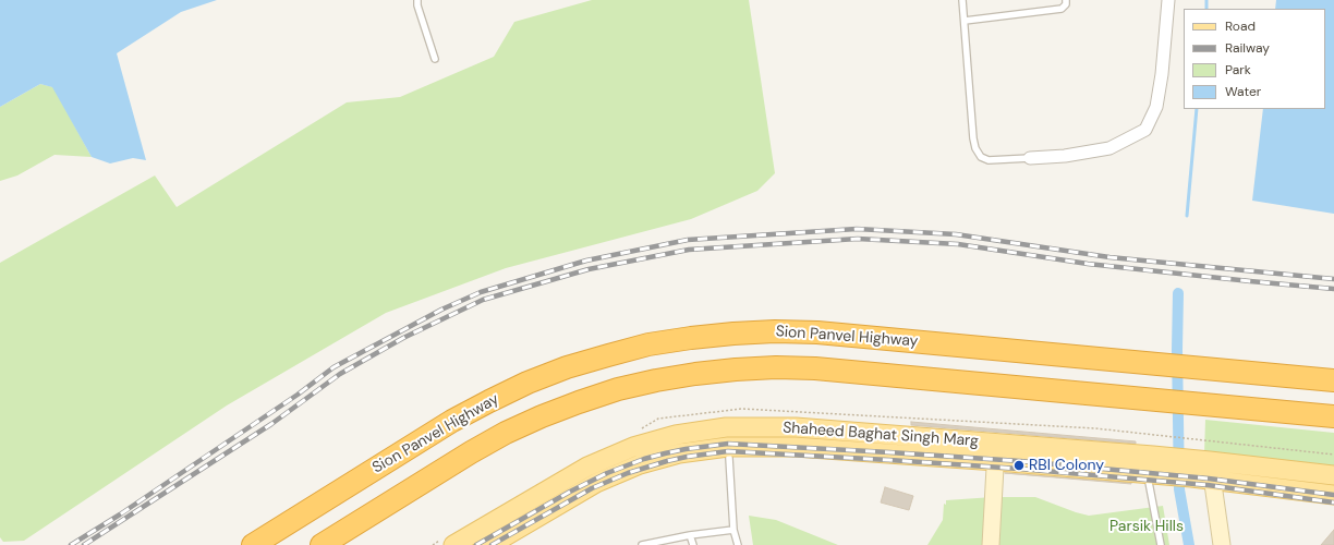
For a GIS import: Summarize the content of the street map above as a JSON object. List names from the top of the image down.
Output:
{
  "streets": {
    "highway": ["Sion Panvel Highway"],
    "main road": ["Shaheed Baghat Singh Marg"]
  },
  "parks": ["Parsik Hills"],
  "places": ["RBI Colony"],
  "legend": [
    "Road",
    "Railway",
    "Park",
    "Water"
  ]
}
